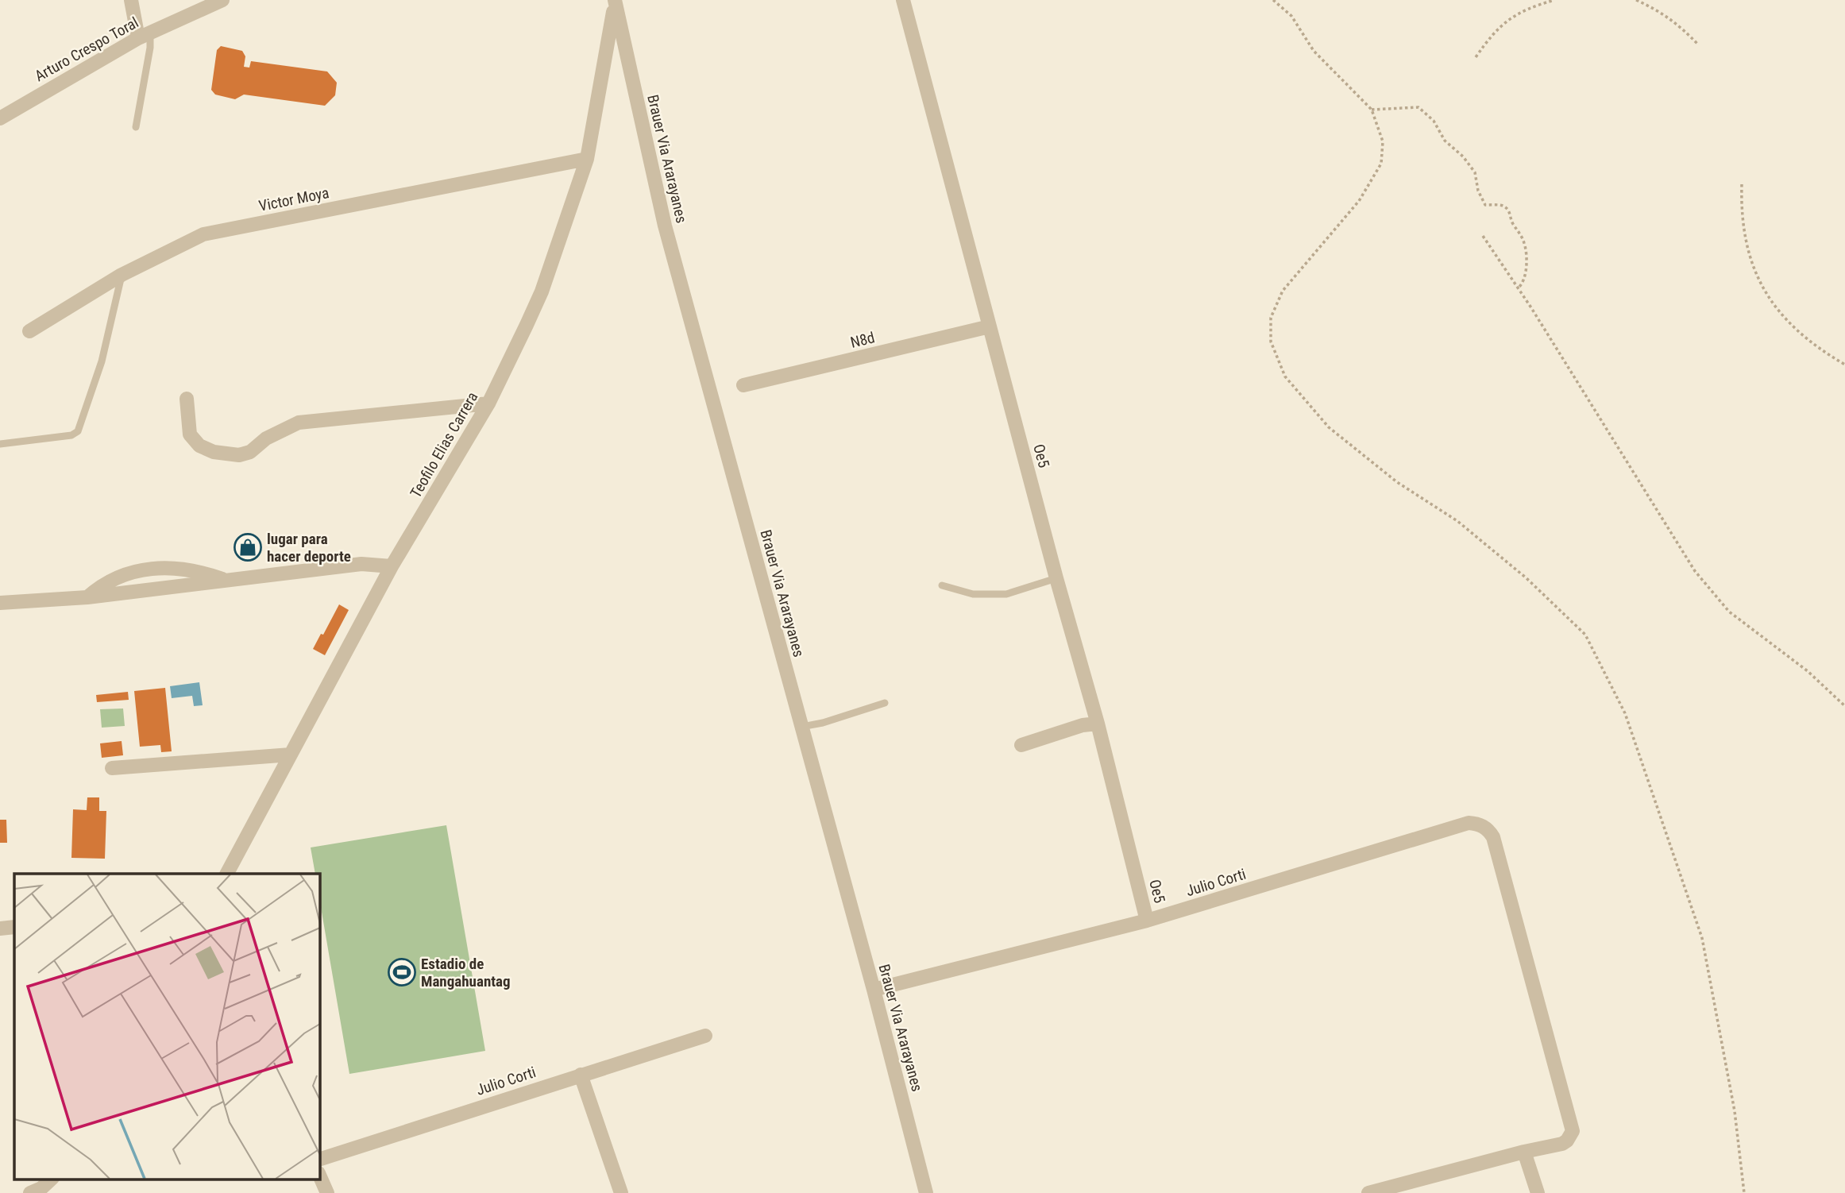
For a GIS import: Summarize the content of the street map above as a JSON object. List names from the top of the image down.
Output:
{
  "streets": {
    "street": [
      "Arturo Crespo Toral",
      "Brauer Via Ararayanes",
      "Victor Moya",
      "N8d",
      "Teofilo Elias Carrera",
      "Oe5",
      "Julio Corti"
    ]
  },
  "crossings": [
    ["Brauer Via Ararayanes", "Teofilo Elias Carrera"],
    ["Brauer Via Ararayanes", "Julio Corti"],
    ["Victor Moya", "Teofilo Elias Carrera"],
    ["N8d", "Oe5"],
    ["Oe5", "Julio Corti"]
  ],
  "places": {
    "shop": ["lugar para hacer deporte"],
    "sports": ["Estadio de Mangahuantag"]
  }
}
